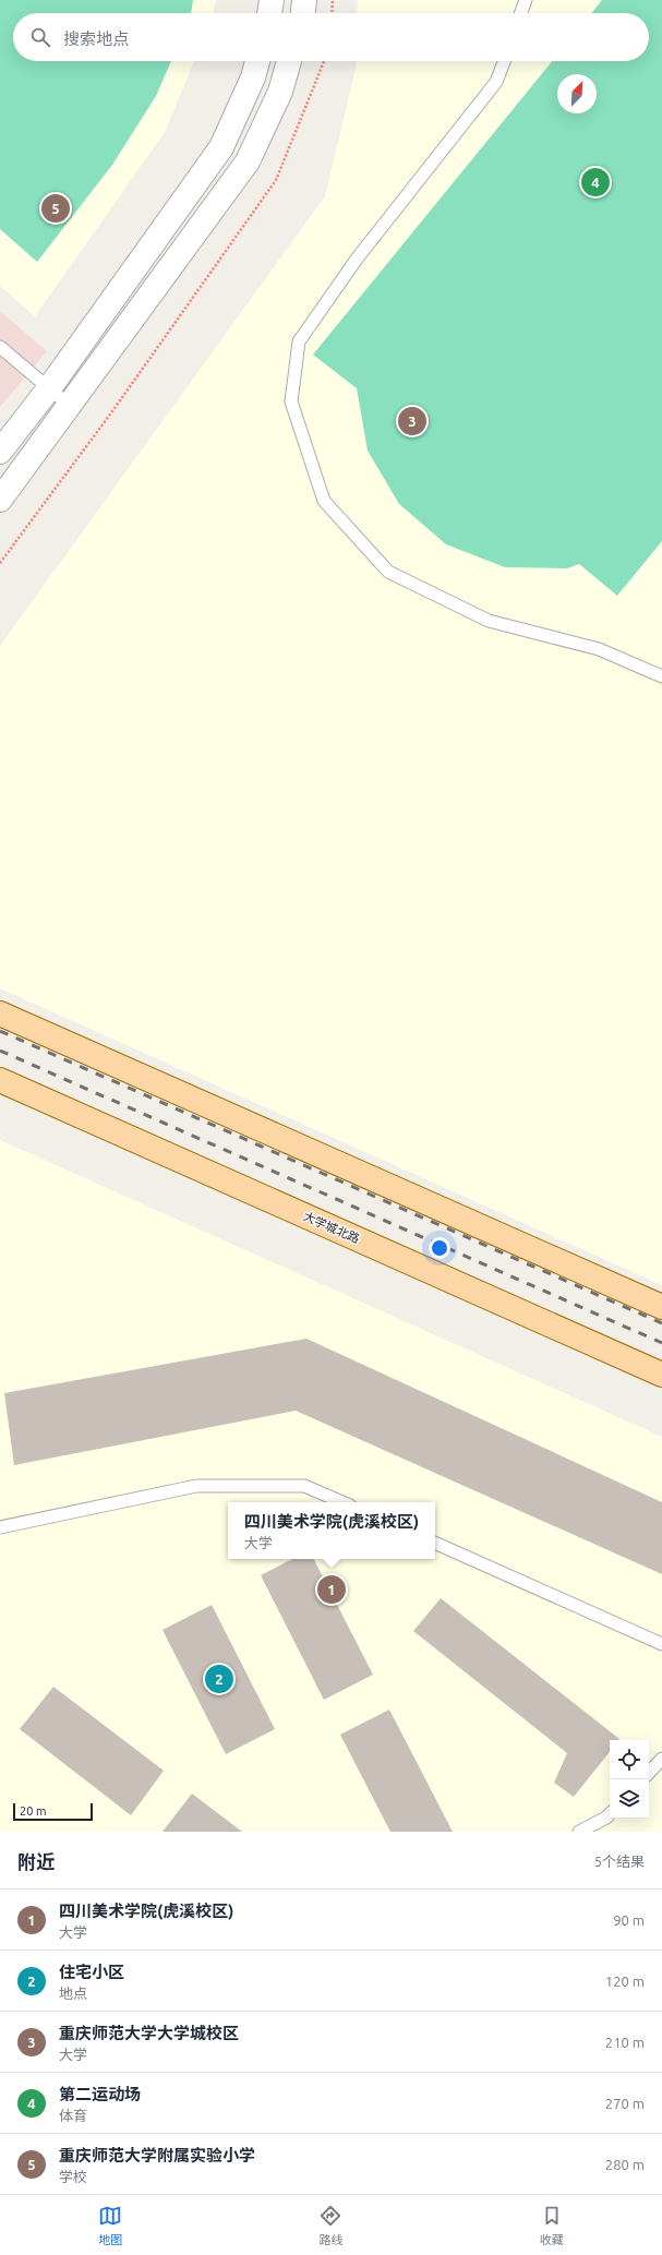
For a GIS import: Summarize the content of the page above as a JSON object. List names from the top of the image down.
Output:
{
  "streets": {
    "main road": ["大学城北路"]
  },
  "scale_bar": "20 m",
  "north": "top right",
  "page": {
    "search": "搜索地点",
    "pins": [
      "4",
      "5",
      "3",
      "1",
      "2"
    ],
    "popup": ["四川美术学院(虎溪校区)", "大学"],
    "scale": "20 m",
    "heading": ["附近", "5个结果"],
    "list": [
      {
        "mark": "1",
        "name": "四川美术学院(虎溪校区)",
        "note": "大学",
        "value": "90 m"
      },
      {
        "mark": "2",
        "name": "住宅小区",
        "note": "地点",
        "value": "120 m"
      },
      {
        "mark": "3",
        "name": "重庆师范大学大学城校区",
        "note": "大学",
        "value": "210 m"
      },
      {
        "mark": "4",
        "name": "第二运动场",
        "note": "体育",
        "value": "270 m"
      },
      {
        "mark": "5",
        "name": "重庆师范大学附属实验小学",
        "note": "学校",
        "value": "280 m"
      }
    ],
    "nav": ["地图", "路线", "收藏"]
  }
}
